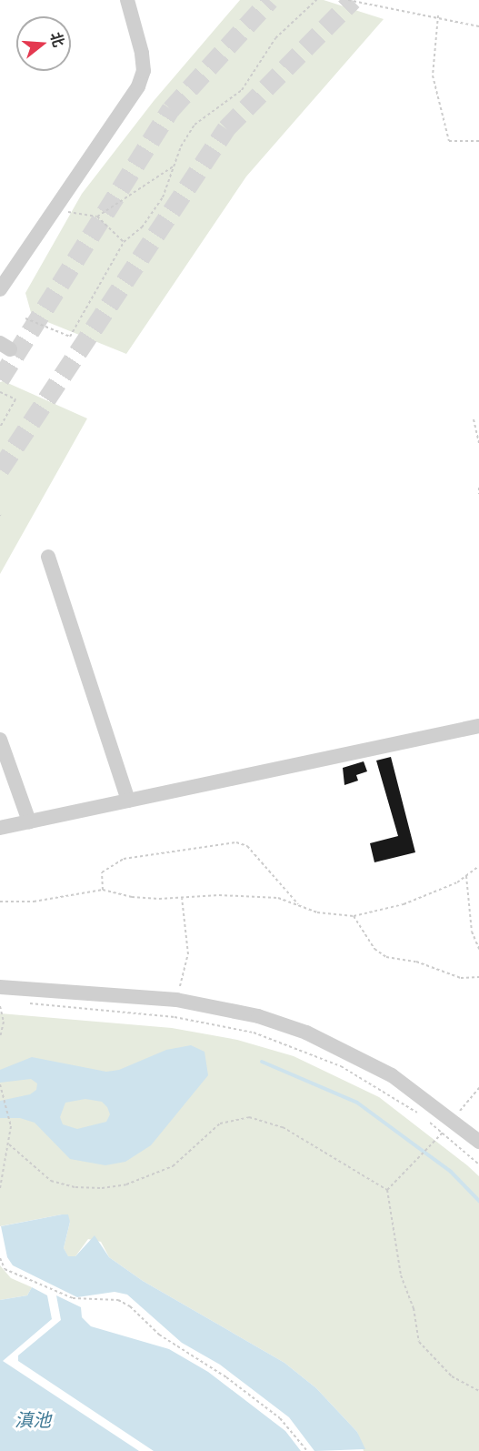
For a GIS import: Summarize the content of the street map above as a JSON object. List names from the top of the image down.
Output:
{
  "water": ["滇池"],
  "north": "right"
}
